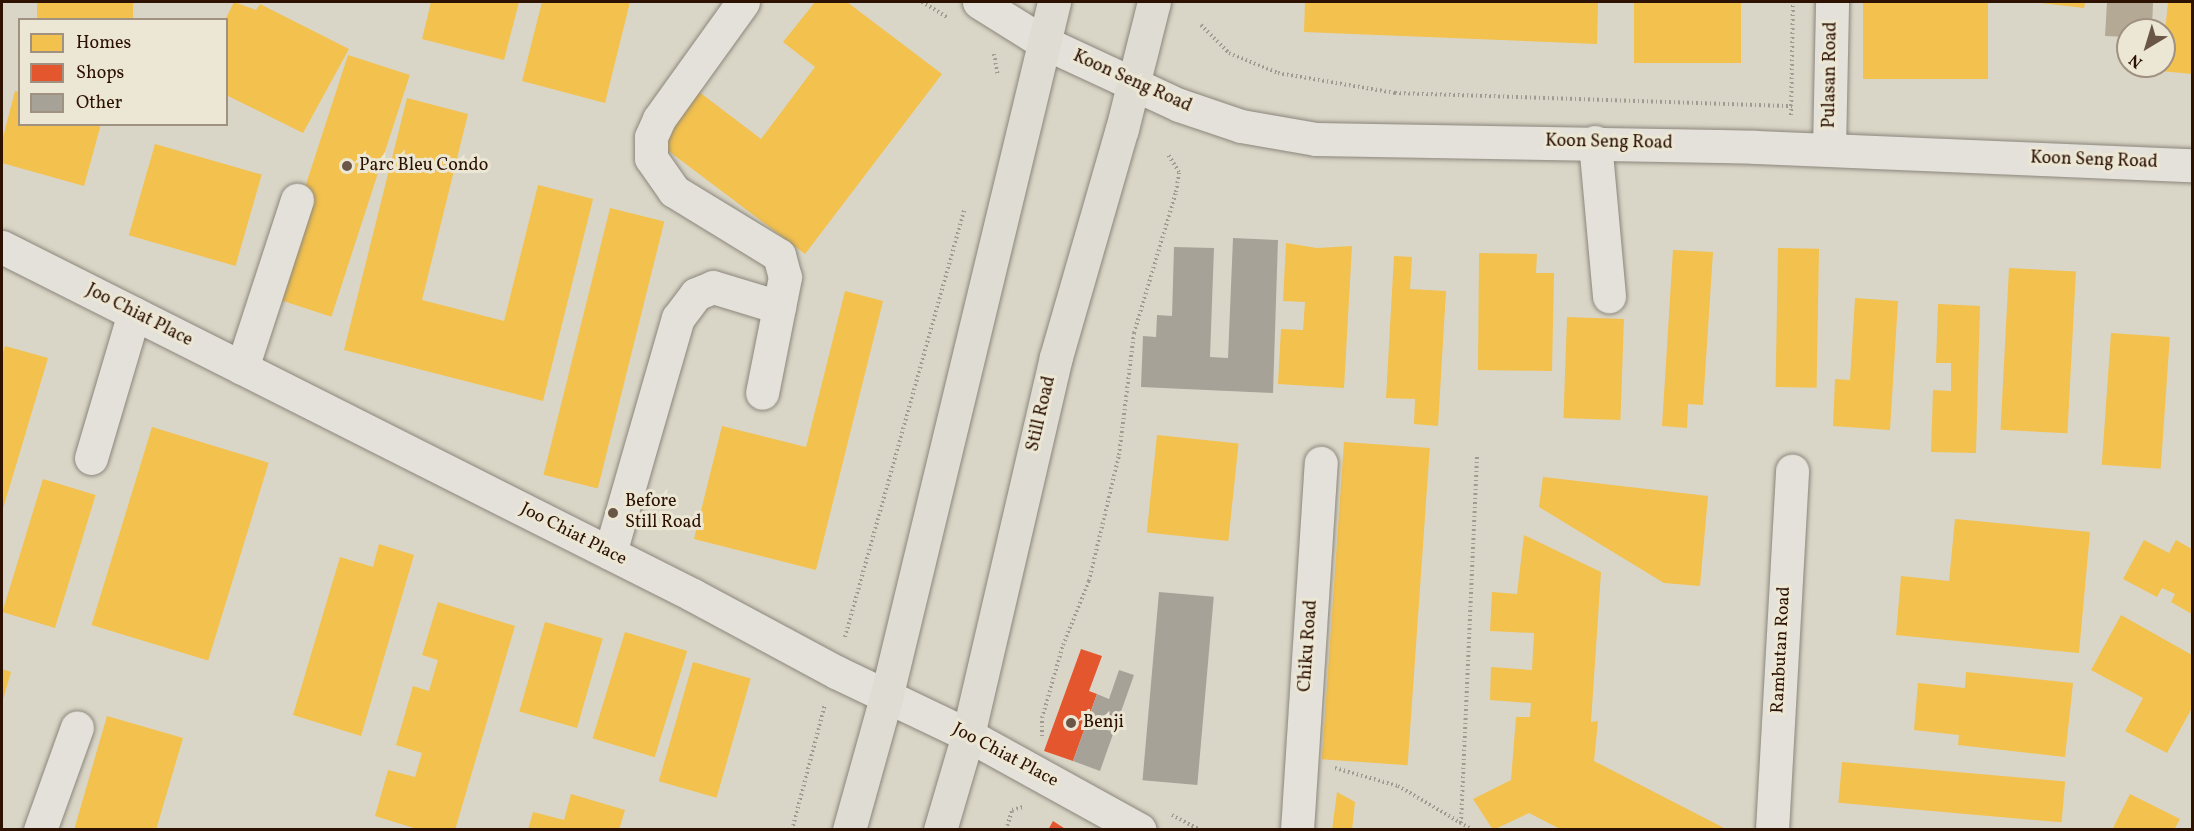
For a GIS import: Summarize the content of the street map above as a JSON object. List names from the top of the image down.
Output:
{
  "streets": {
    "highway": ["Still Road"],
    "street": [
      "Pulasan Road",
      "Koon Seng Road",
      "Joo Chiat Place",
      "Chiku Road",
      "Rambutan Road"
    ]
  },
  "crossings": [
    ["Pulasan Road", "Koon Seng Road"],
    ["Koon Seng Road", "Still Road"],
    ["Joo Chiat Place", "Still Road"]
  ],
  "places": ["Parc Bleu Condo", "Before Still Road", "Benji"],
  "legend": ["Homes", "Shops", "Other"],
  "north": "bottom left"
}
